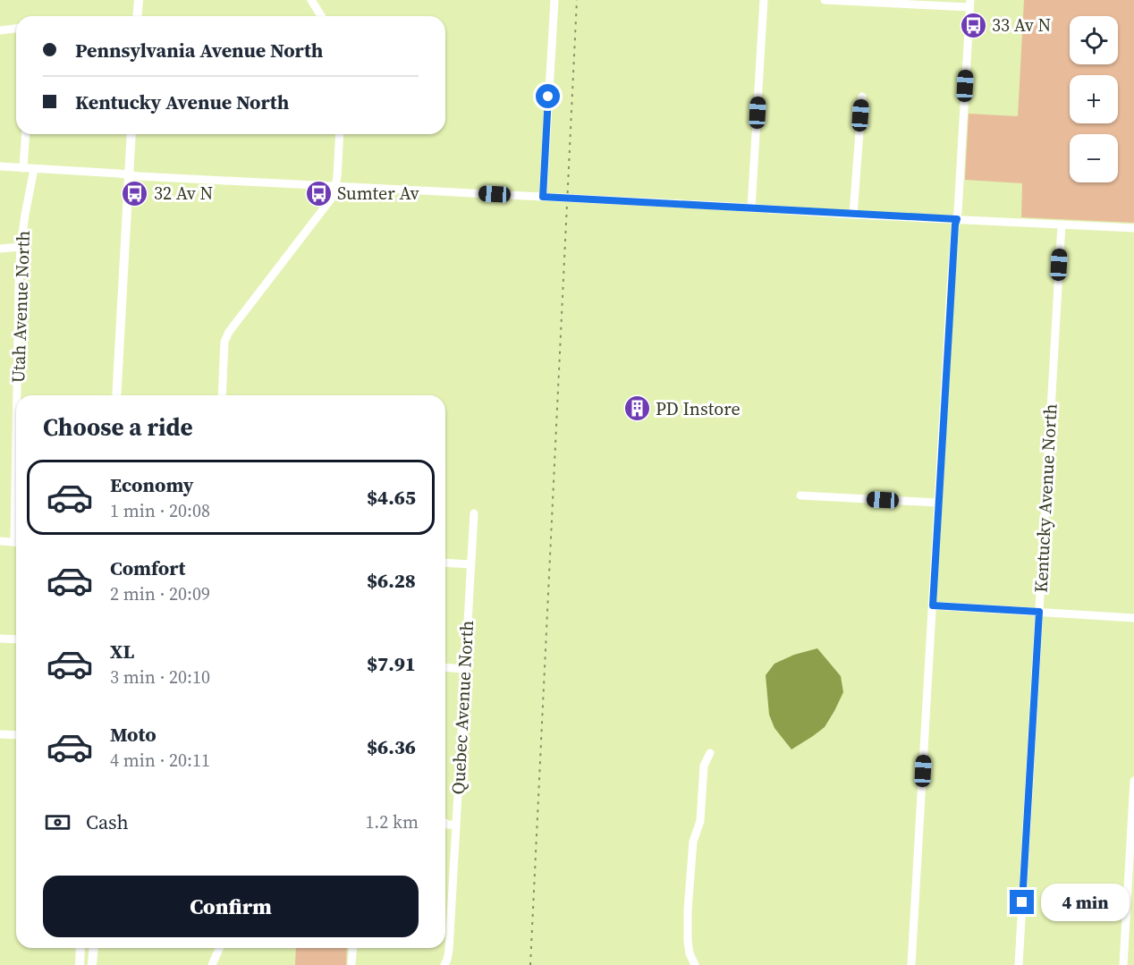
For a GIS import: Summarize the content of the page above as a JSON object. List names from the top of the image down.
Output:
{
  "streets": {
    "street": ["Utah Avenue North", "Kentucky Avenue North", "Quebec Avenue North"]
  },
  "places": {
    "bus stop": ["33 Av N", "32 Av N", "Sumter Av"],
    "building": ["PD Instore"]
  },
  "page": {
    "map_buttons": ["+", "−"],
    "banner": ["Pennsylvania Avenue North", "Kentucky Avenue North"],
    "heading": "Choose a ride",
    "list": [
      {
        "name": "Economy",
        "note": "1 min · 20:08",
        "value": "$4.65"
      },
      {
        "name": "Comfort",
        "note": "2 min · 20:09",
        "value": "$6.28"
      },
      {
        "name": "XL",
        "note": "3 min · 20:10",
        "value": "$7.91"
      },
      {
        "name": "Moto",
        "note": "4 min · 20:11",
        "value": "$6.36"
      }
    ],
    "pay": ["Cash", "1.2 km"],
    "buttons": "Confirm",
    "bubble": "4 min"
  }
}
